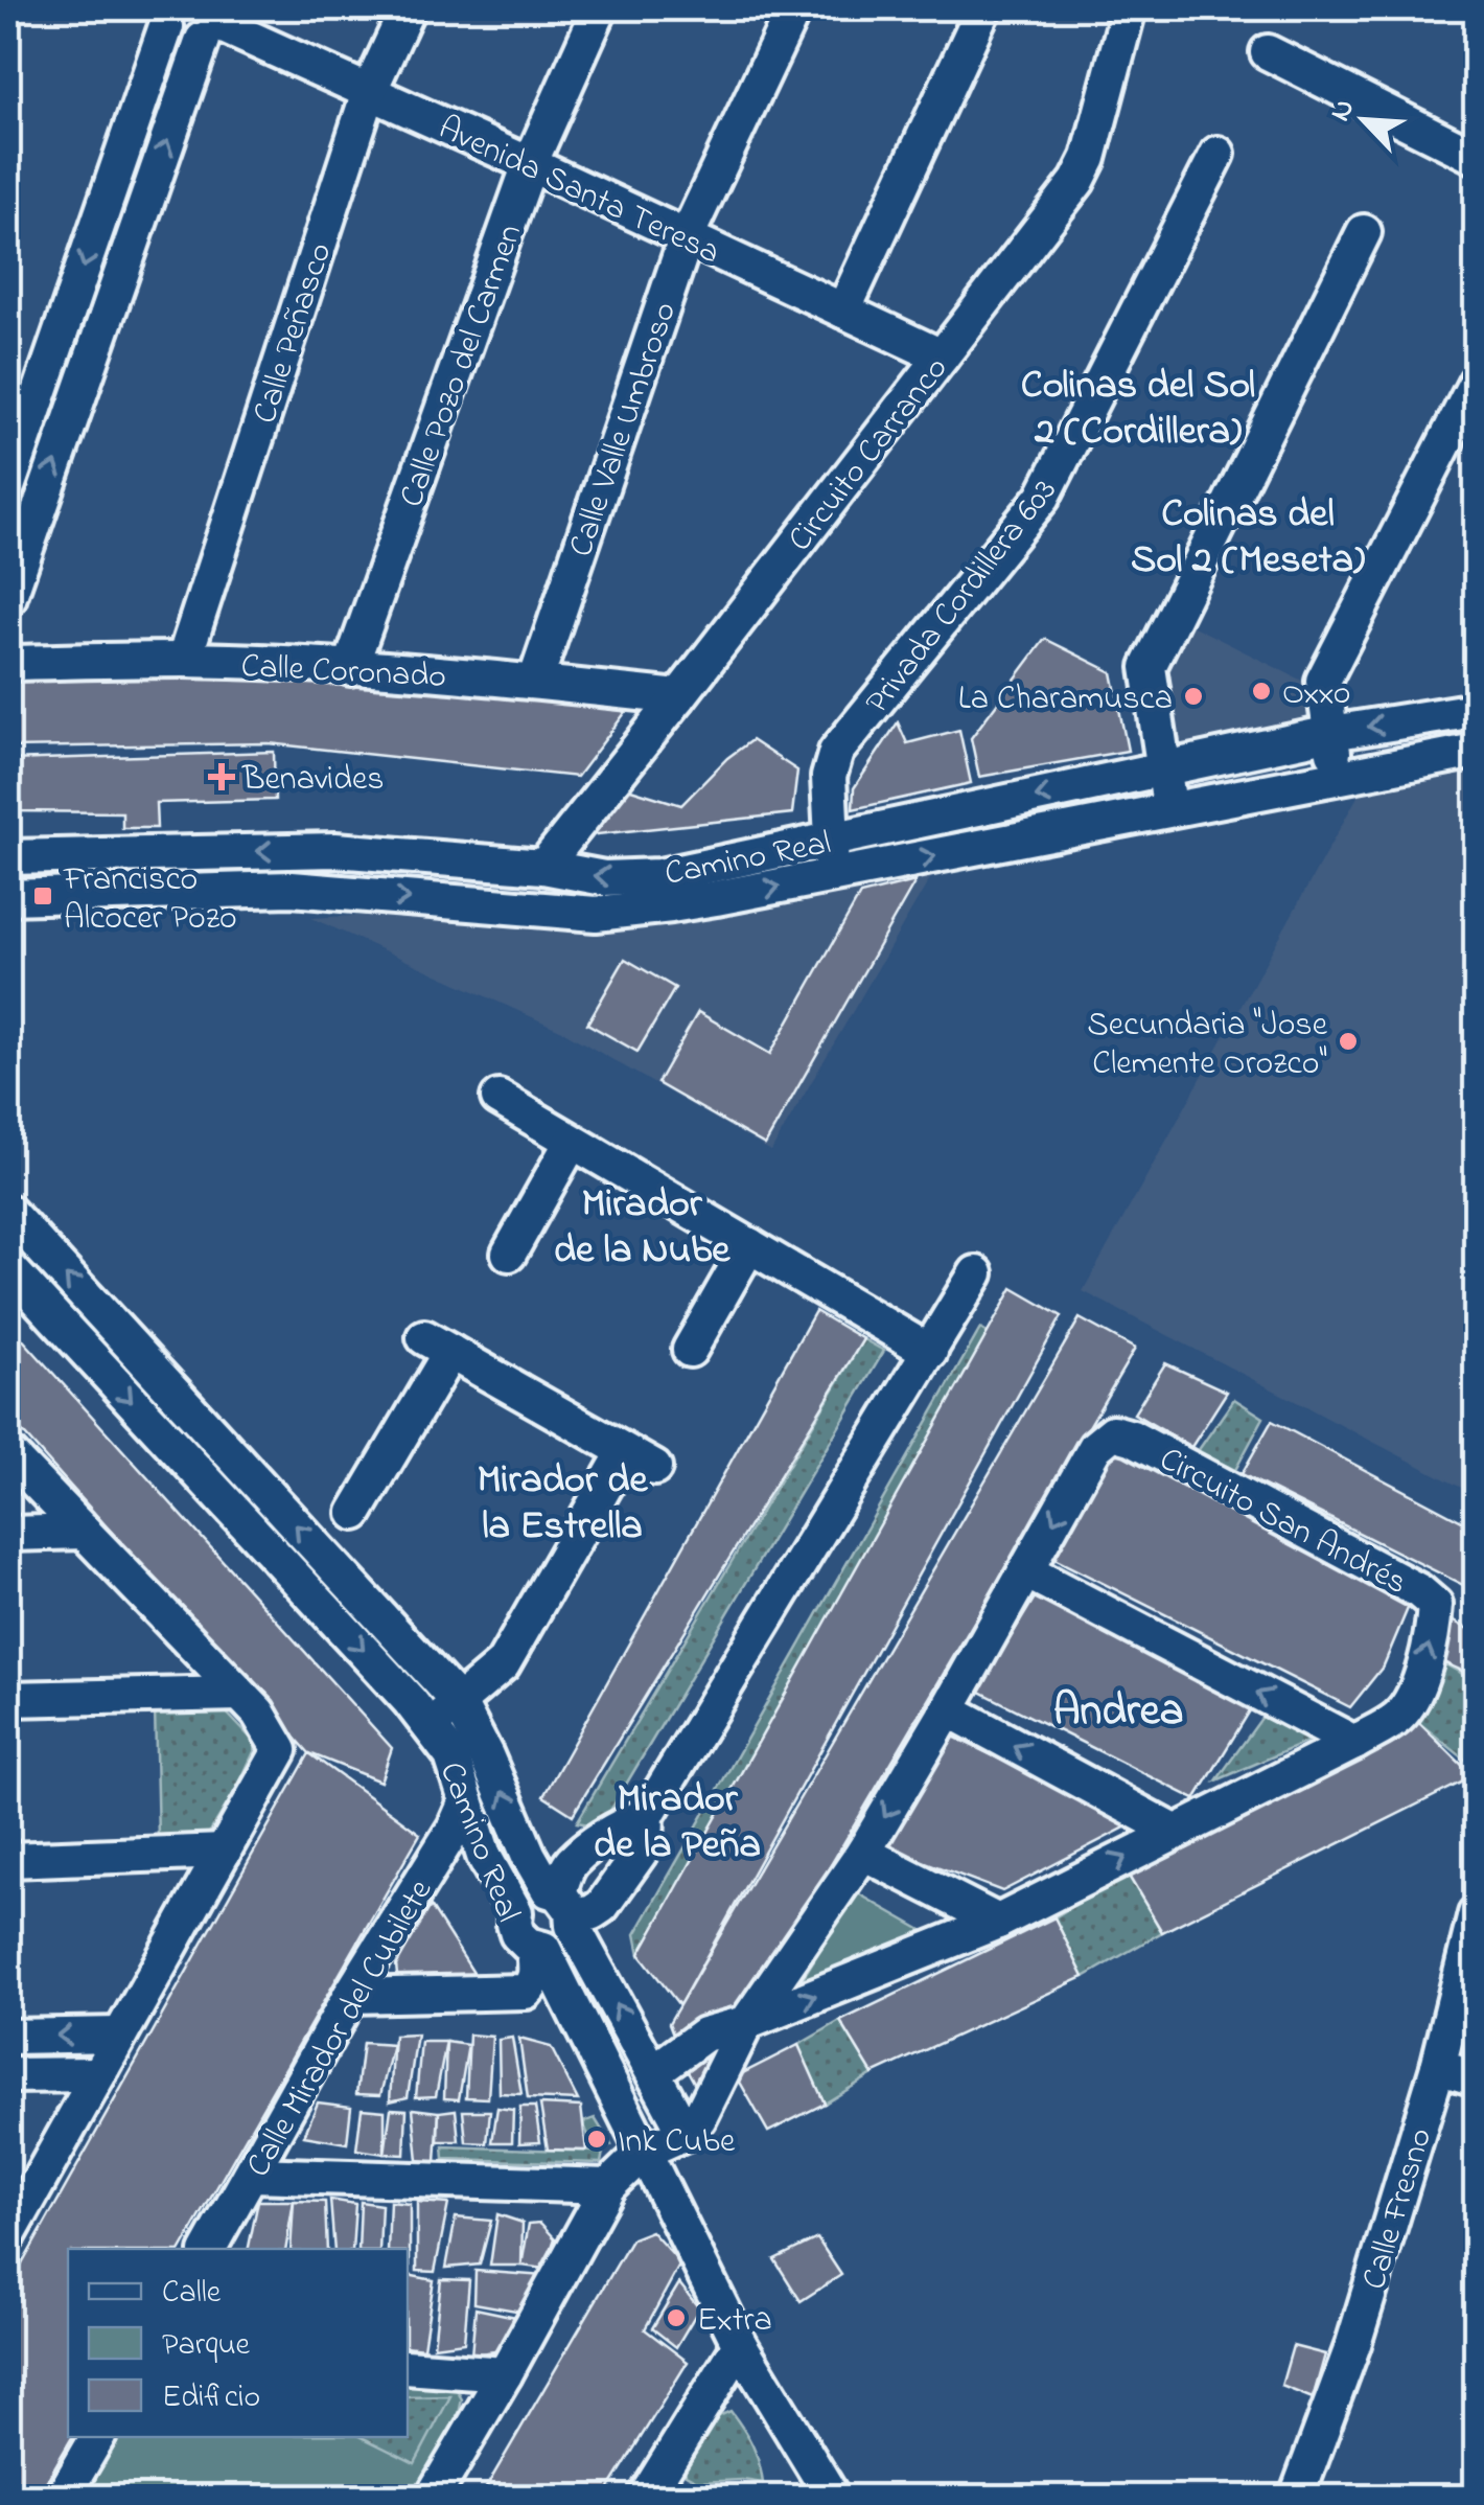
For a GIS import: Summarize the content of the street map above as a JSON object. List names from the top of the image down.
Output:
{
  "streets": {
    "street": [
      "Avenida Santa Teresa",
      "Calle Peñasco",
      "Calle Pozo del Carmen",
      "Calle Valle Umbroso",
      "Circuito Carranco",
      "Privada Cordillera 603",
      "Calle Coronado",
      "Camino Real",
      "Circuito San Andrés",
      "Calle Mirador del Cubilete",
      "Calle Fresno"
    ]
  },
  "crossings": [
    ["Avenida Santa Teresa", "Calle Peñasco"],
    ["Avenida Santa Teresa", "Calle Pozo del Carmen"],
    ["Avenida Santa Teresa", "Calle Valle Umbroso"],
    ["Avenida Santa Teresa", "Circuito Carranco"],
    ["Calle Peñasco", "Calle Coronado"],
    ["Calle Pozo del Carmen", "Calle Coronado"],
    ["Calle Valle Umbroso", "Calle Coronado"],
    ["Circuito Carranco", "Calle Coronado"],
    ["Circuito Carranco", "Camino Real"],
    ["Privada Cordillera 603", "Camino Real"],
    ["Camino Real", "Circuito San Andrés"],
    ["Camino Real", "Calle Mirador del Cubilete"]
  ],
  "districts": [
    "Colinas del Sol 2 (Cordillera)",
    "Colinas del Sol 2 (Meseta)",
    "Mirador de la Nube",
    "Mirador de la Estrella",
    "Andrea",
    "Mirador de la Peña"
  ],
  "places": {
    "other": [
      "Oxxo",
      "La Charamusca",
      "Secundaria \"Jose Clemente Orozco\"",
      "Ink Cube",
      "Extra"
    ],
    "health": ["Benavides"],
    "transit": ["Francisco Alcocer Pozo"]
  },
  "legend": ["Calle", "Parque", "Edificio"],
  "north": "top left"
}
